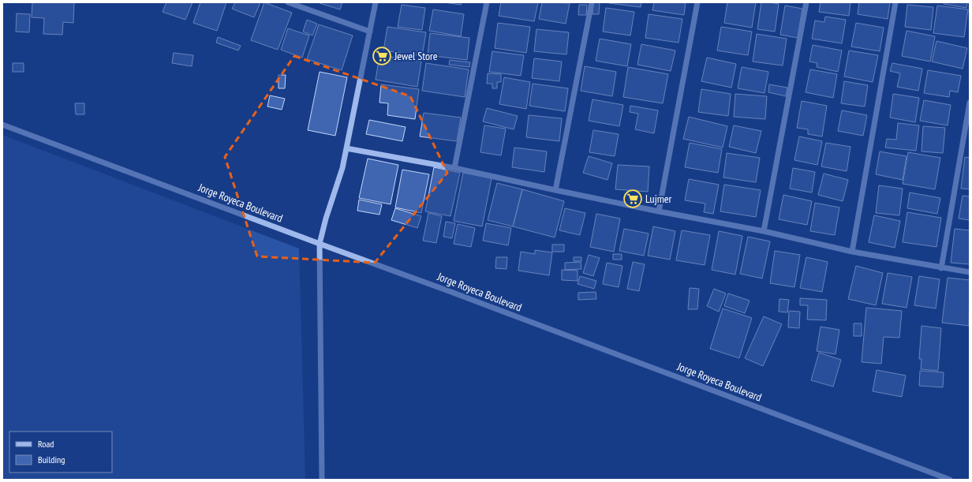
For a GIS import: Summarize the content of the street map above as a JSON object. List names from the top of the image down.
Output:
{
  "streets": {
    "street": ["Jorge Royeca Boulevard"]
  },
  "places": {
    "supermarket": ["Jewel Store", "Lujmer"]
  },
  "legend": ["Road", "Building"]
}
